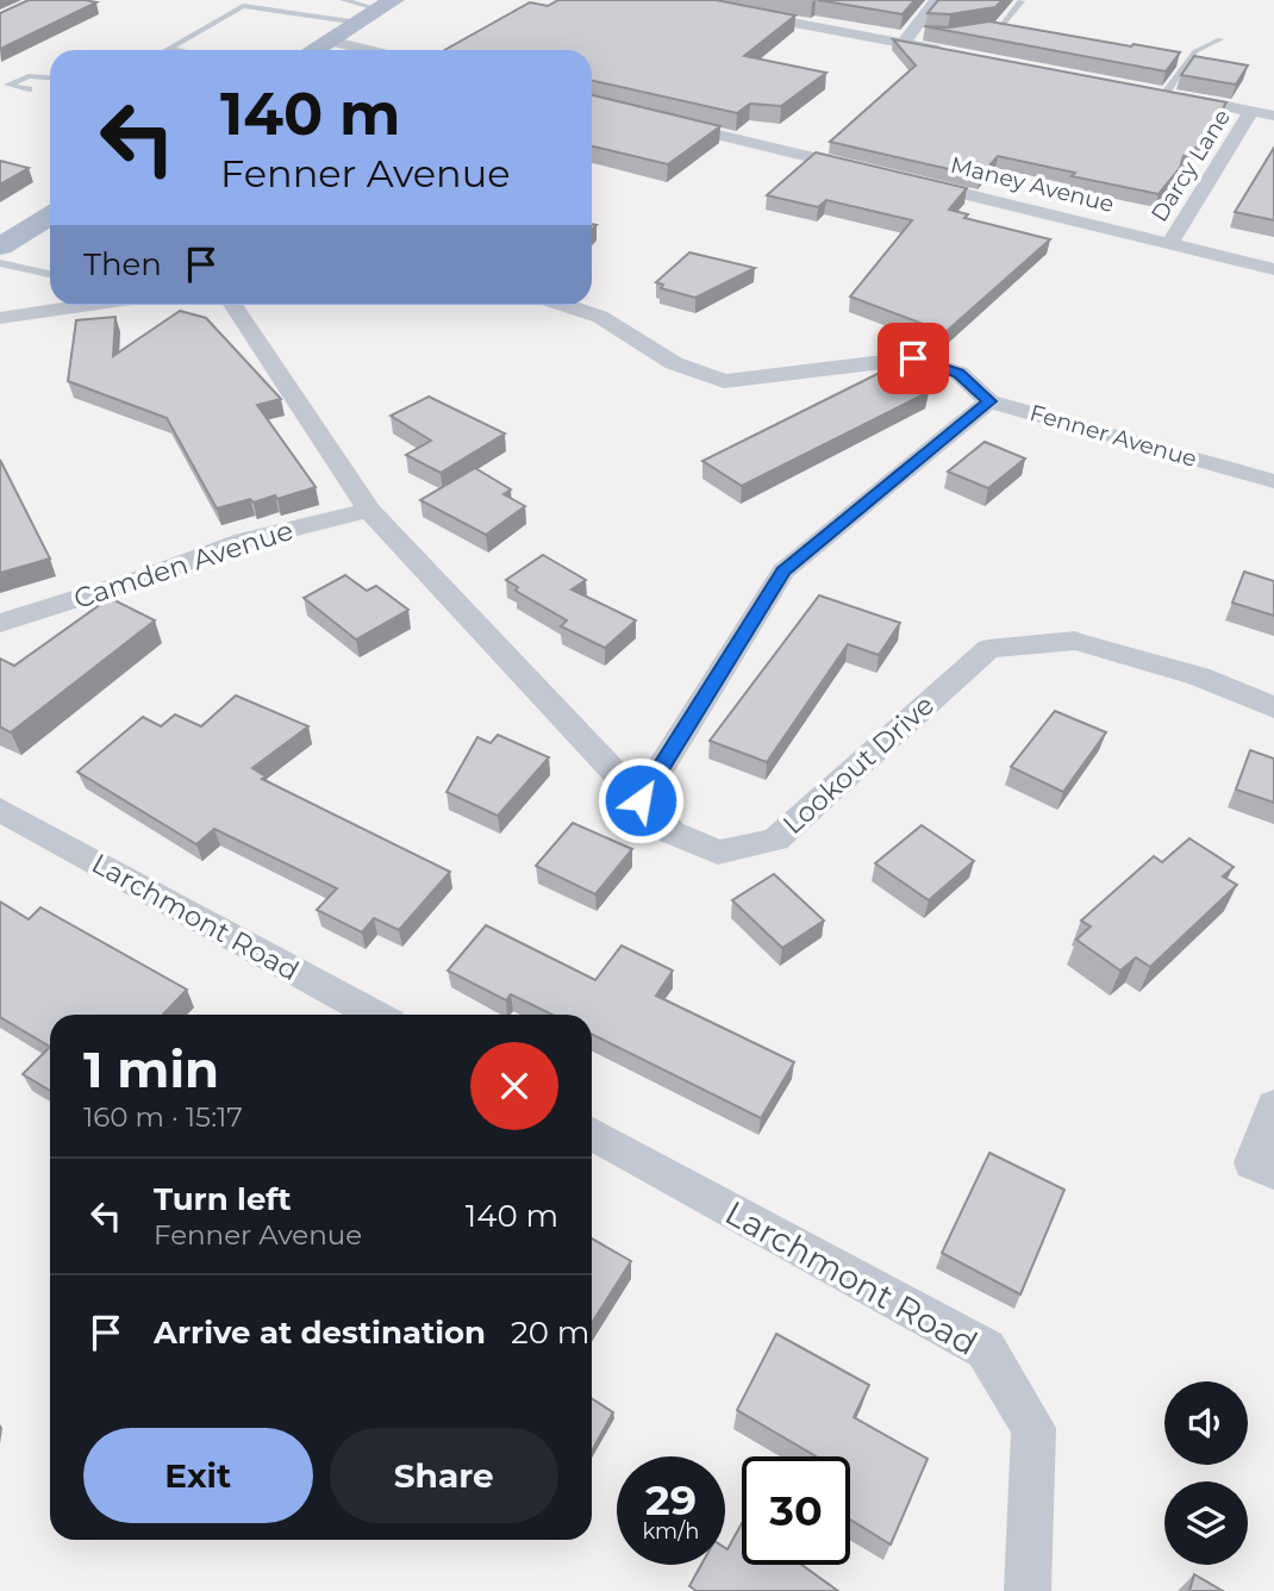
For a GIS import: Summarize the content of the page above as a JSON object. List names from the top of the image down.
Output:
{
  "streets": {
    "street": [
      "Darcy Lane",
      "Maney Avenue",
      "Fenner Avenue",
      "Camden Avenue",
      "Lookout Drive",
      "Larchmont Road"
    ]
  },
  "crossings": [
    ["Darcy Lane", "Maney Avenue"],
    ["Camden Avenue", "Lookout Drive"]
  ],
  "page": {
    "turn": ["140 m", "Fenner Avenue"],
    "then": "Then",
    "heading": ["1 min", "160 m · 15:17"],
    "list": [
      {
        "name": "Turn left",
        "note": "Fenner Avenue",
        "value": "140 m"
      },
      {
        "name": "Arrive at destination",
        "value": "20 m"
      }
    ],
    "buttons": ["Exit", "Share"],
    "speed": "29 km/h",
    "limit": "30"
  }
}
